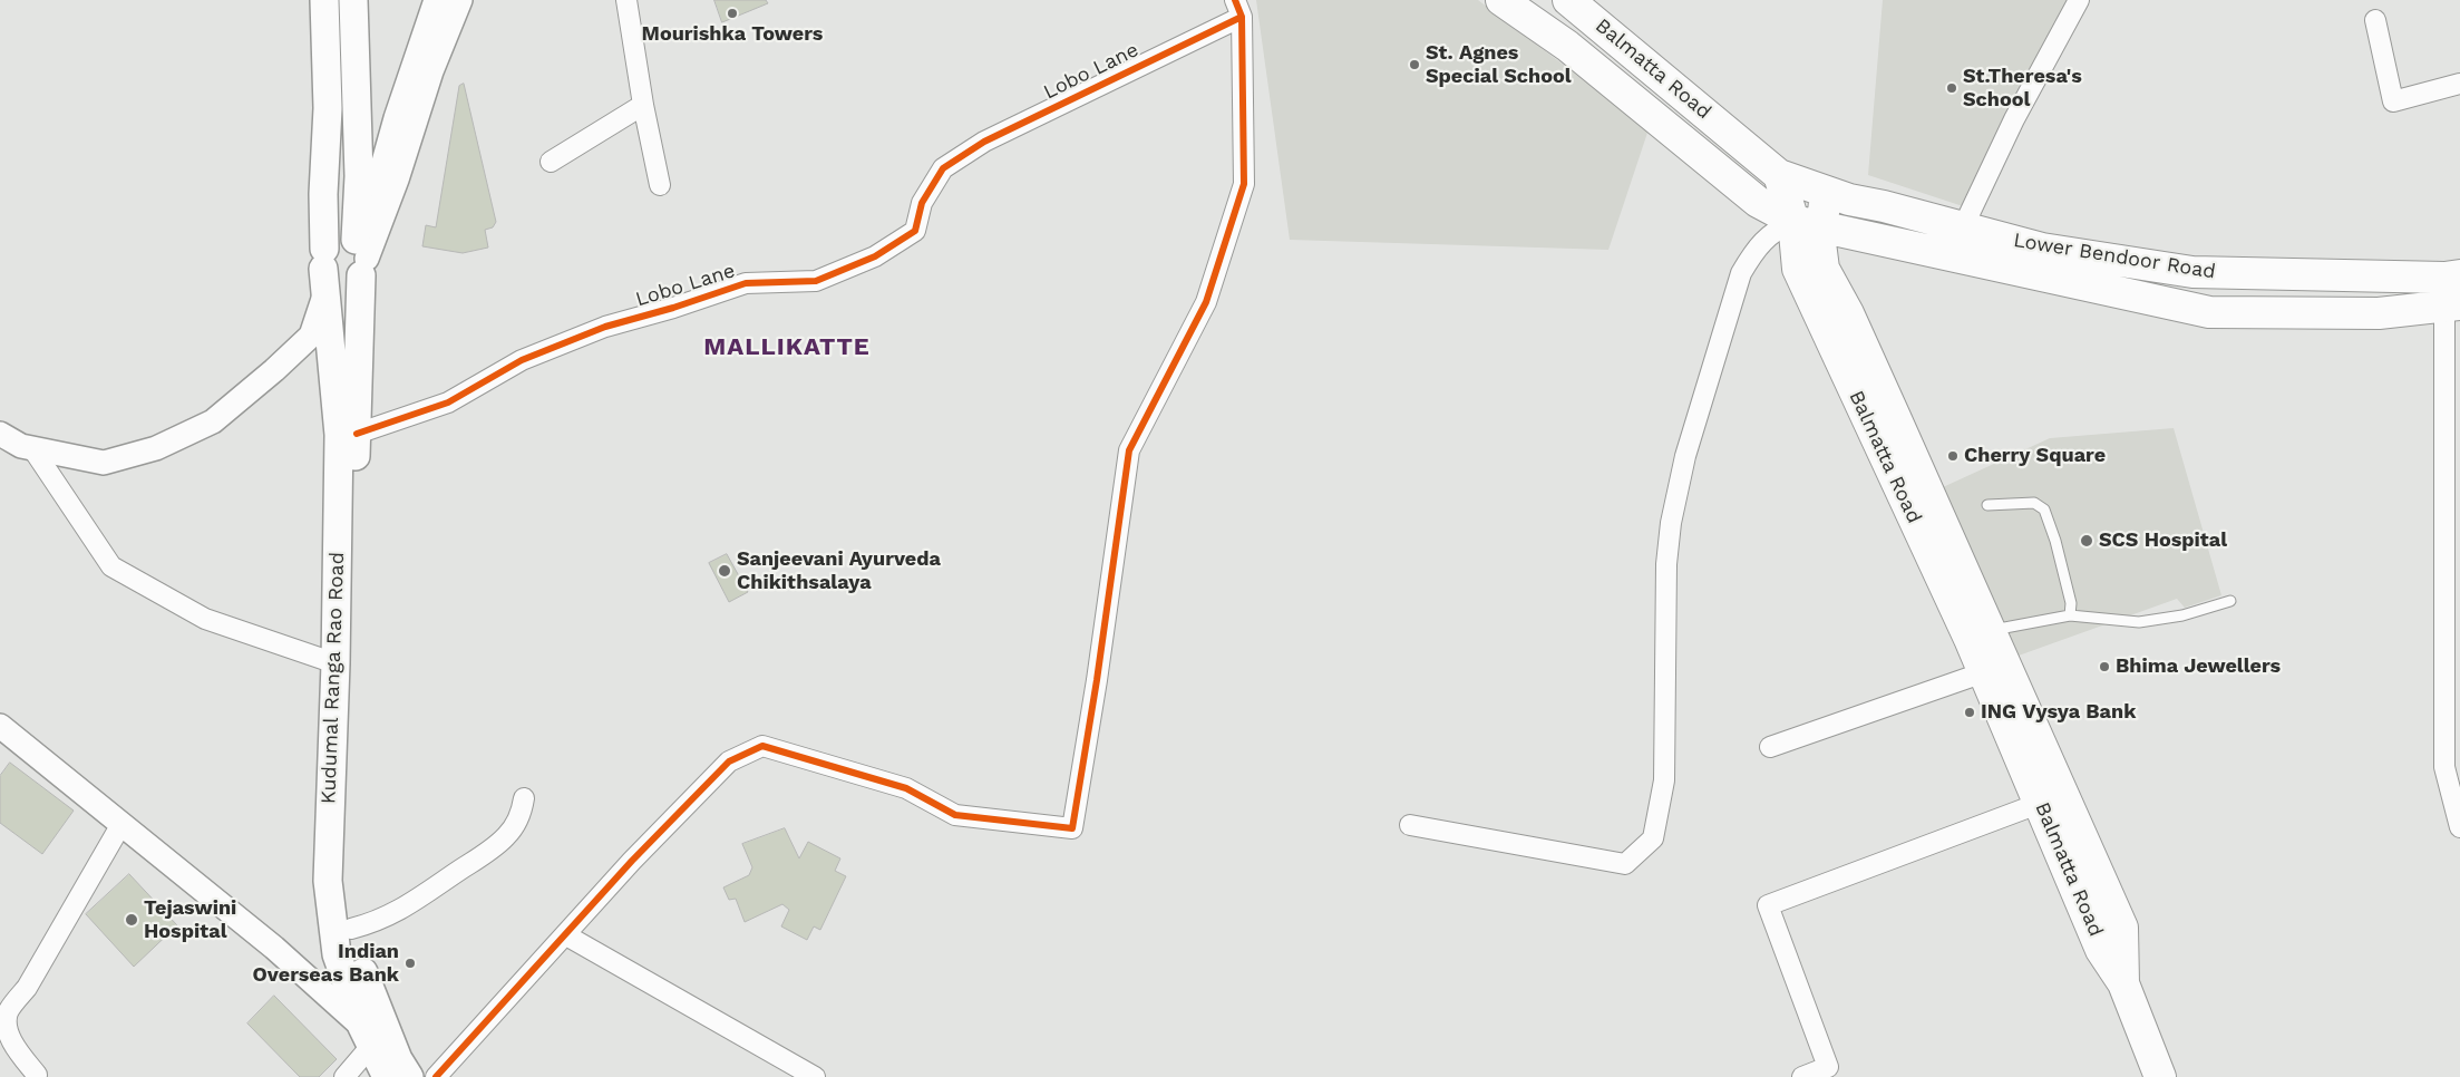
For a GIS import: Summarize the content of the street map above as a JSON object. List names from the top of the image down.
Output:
{
  "streets": {
    "main road": ["Balmatta Road", "Lower Bendoor Road", "Kudumal Ranga Rao Road"],
    "street": ["Lobo Lane"]
  },
  "crossings": [
    ["Balmatta Road", "Lower Bendoor Road"]
  ],
  "districts": ["MALLIKATTE"],
  "places": [
    "Mourishka Towers",
    "St. Agnes Special School",
    "St.Theresa's School",
    "Cherry Square",
    "SCS Hospital",
    "Sanjeevani Ayurveda Chikithsalaya",
    "Bhima Jewellers",
    "ING Vysya Bank",
    "Tejaswini Hospital",
    "Indian Overseas Bank"
  ]
}
